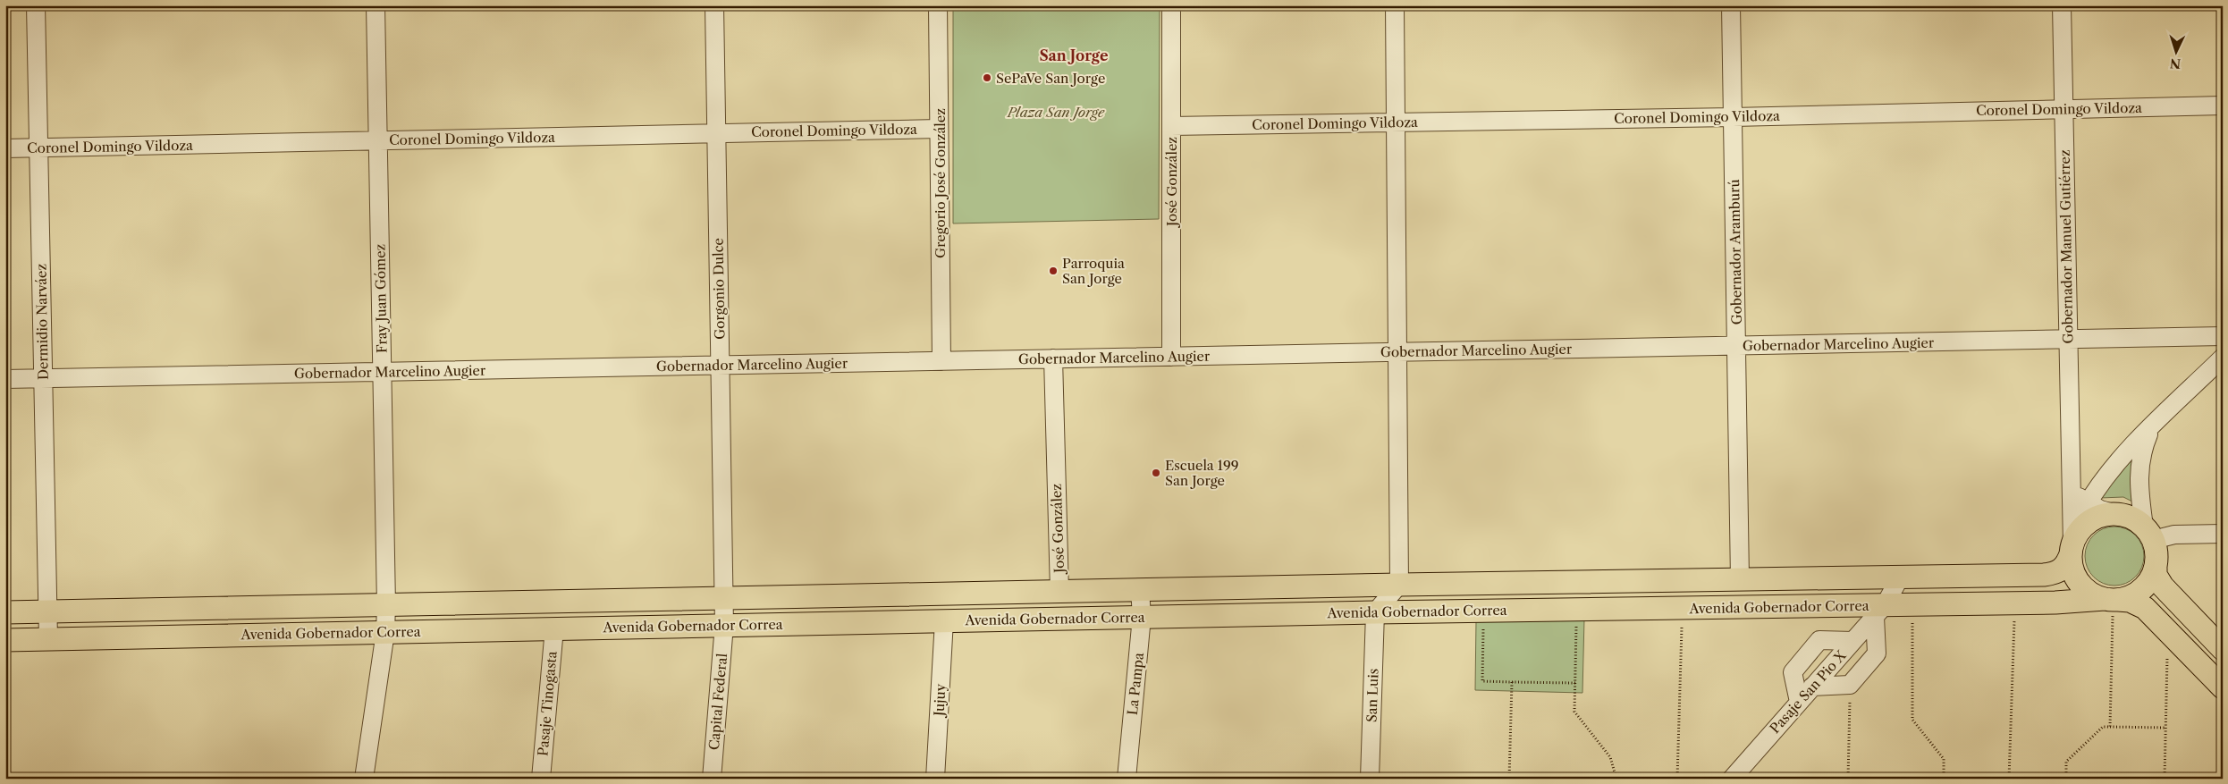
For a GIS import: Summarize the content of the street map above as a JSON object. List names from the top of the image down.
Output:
{
  "streets": {
    "main road": ["Avenida Gobernador Correa"],
    "street": [
      "Coronel Domingo Vildoza",
      "José González",
      "Gregorio José González",
      "Gobernador Manuel Gutiérrez",
      "Gobernador Aramburú",
      "Gorgonio Dulce",
      "Fray Juan Gómez",
      "Dermidio Narváez",
      "Gobernador Marcelino Augier",
      "La Pampa",
      "Pasaje San Pio X",
      "San Luis",
      "Jujuy",
      "Capital Federal",
      "Pasaje Tinogasta"
    ]
  },
  "crossings": [
    ["Coronel Domingo Vildoza", "José González"],
    ["Coronel Domingo Vildoza", "Gregorio José González"],
    ["Coronel Domingo Vildoza", "Gobernador Manuel Gutiérrez"],
    ["Coronel Domingo Vildoza", "Gobernador Aramburú"],
    ["Coronel Domingo Vildoza", "Gorgonio Dulce"],
    ["Coronel Domingo Vildoza", "Fray Juan Gómez"],
    ["Coronel Domingo Vildoza", "Dermidio Narváez"],
    ["José González", "Gobernador Marcelino Augier"],
    ["José González", "Avenida Gobernador Correa"],
    ["Gregorio José González", "Gobernador Marcelino Augier"],
    ["Gobernador Manuel Gutiérrez", "Gobernador Marcelino Augier"],
    ["Gobernador Manuel Gutiérrez", "Avenida Gobernador Correa"],
    ["Gobernador Aramburú", "Gobernador Marcelino Augier"],
    ["Gobernador Aramburú", "Avenida Gobernador Correa"],
    ["Gorgonio Dulce", "Gobernador Marcelino Augier"],
    ["Gorgonio Dulce", "Avenida Gobernador Correa"],
    ["Gorgonio Dulce", "Capital Federal"],
    ["Fray Juan Gómez", "Gobernador Marcelino Augier"],
    ["Fray Juan Gómez", "Avenida Gobernador Correa"],
    ["Dermidio Narváez", "Gobernador Marcelino Augier"],
    ["Dermidio Narváez", "Avenida Gobernador Correa"],
    ["Avenida Gobernador Correa", "La Pampa"],
    ["Avenida Gobernador Correa", "Pasaje San Pio X"],
    ["Avenida Gobernador Correa", "San Luis"],
    ["Avenida Gobernador Correa", "Jujuy"],
    ["Avenida Gobernador Correa", "Capital Federal"],
    ["Avenida Gobernador Correa", "Pasaje Tinogasta"]
  ],
  "districts": ["San Jorge"],
  "parks": ["Plaza San Jorge"],
  "places": ["SePaVe San Jorge", "Parroquia San Jorge", "Escuela 199 San Jorge"],
  "north": "bottom"
}
